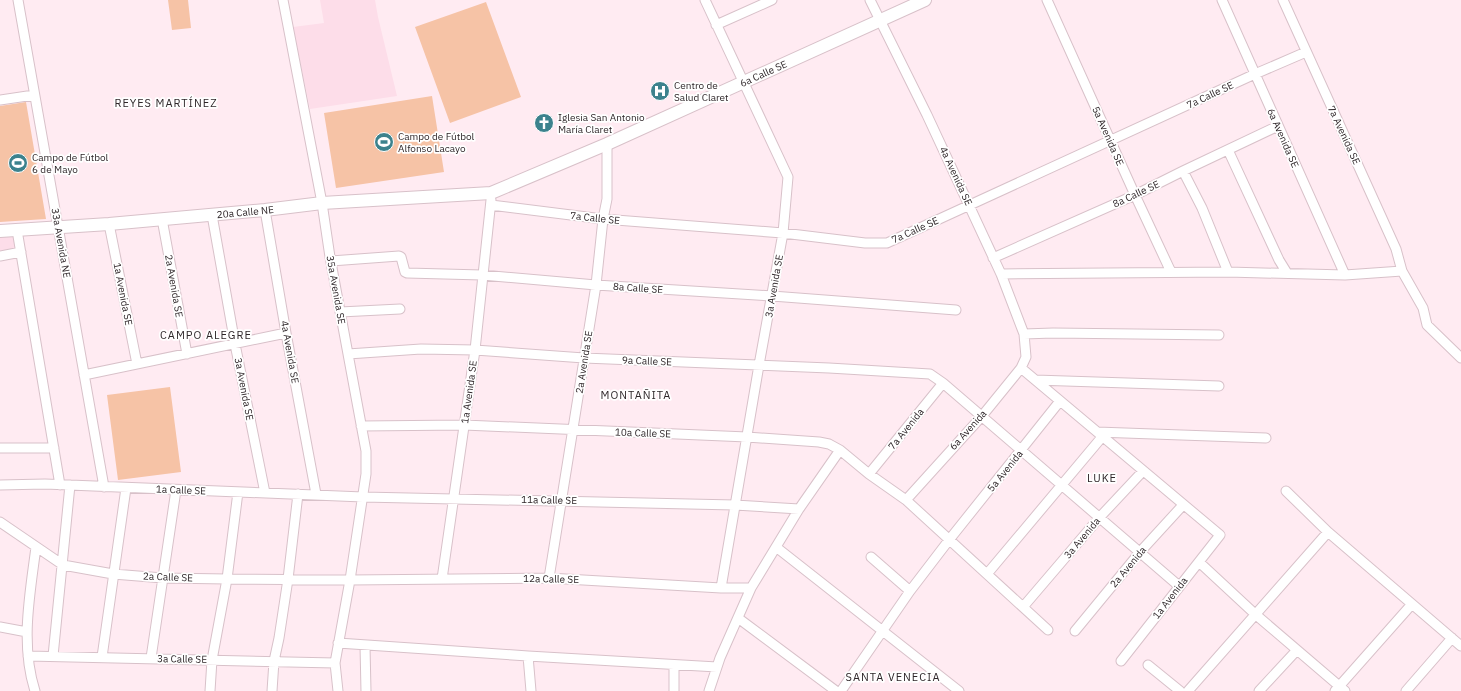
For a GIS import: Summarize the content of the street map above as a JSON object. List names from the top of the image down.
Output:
{
  "streets": {
    "street": [
      "6a Calle SE",
      "7a Calle SE",
      "7a Avenida SE",
      "5a Avenida SE",
      "6a Avenida SE",
      "4a Avenida SE",
      "8a Calle SE",
      "20a Calle NE",
      "33a Avenida NE",
      "2a Avenida SE",
      "3a Avenida SE",
      "35a Avenida SE",
      "1a Avenida SE",
      "9a Calle SE",
      "7a Avenida",
      "6a Avenida",
      "10a Calle SE",
      "5a Avenida",
      "1a Calle SE",
      "11a Calle SE",
      "3a Avenida",
      "2a Avenida",
      "2a Calle SE",
      "12a Calle SE",
      "1a Avenida",
      "3a Calle SE"
    ]
  },
  "crossings": [
    ["6a Calle SE", "7a Calle SE"],
    ["6a Calle SE", "4a Avenida SE"],
    ["6a Calle SE", "20a Calle NE"],
    ["6a Calle SE", "2a Avenida SE"],
    ["6a Calle SE", "3a Avenida SE"],
    ["6a Calle SE", "1a Avenida SE"],
    ["7a Calle SE", "7a Avenida SE"],
    ["7a Calle SE", "5a Avenida SE"],
    ["7a Calle SE", "6a Avenida SE"],
    ["7a Calle SE", "4a Avenida SE"],
    ["7a Calle SE", "20a Calle NE"],
    ["7a Calle SE", "2a Avenida SE"],
    ["7a Calle SE", "3a Avenida SE"],
    ["7a Calle SE", "1a Avenida SE"],
    ["5a Avenida SE", "8a Calle SE"],
    ["6a Avenida SE", "8a Calle SE"],
    ["4a Avenida SE", "8a Calle SE"],
    ["4a Avenida SE", "20a Calle NE"],
    ["4a Avenida SE", "6a Avenida"],
    ["4a Avenida SE", "1a Calle SE"],
    ["8a Calle SE", "2a Avenida SE"],
    ["8a Calle SE", "3a Avenida SE"],
    ["8a Calle SE", "35a Avenida SE"],
    ["8a Calle SE", "1a Avenida SE"],
    ["20a Calle NE", "33a Avenida NE"],
    ["20a Calle NE", "2a Avenida SE"],
    ["20a Calle NE", "3a Avenida SE"],
    ["20a Calle NE", "35a Avenida SE"],
    ["20a Calle NE", "1a Avenida SE"],
    ["33a Avenida NE", "1a Calle SE"],
    ["2a Avenida SE", "9a Calle SE"],
    ["2a Avenida SE", "10a Calle SE"],
    ["2a Avenida SE", "11a Calle SE"],
    ["2a Avenida SE", "12a Calle SE"],
    ["3a Avenida SE", "9a Calle SE"],
    ["3a Avenida SE", "10a Calle SE"],
    ["3a Avenida SE", "1a Calle SE"],
    ["3a Avenida SE", "11a Calle SE"],
    ["3a Avenida SE", "12a Calle SE"],
    ["35a Avenida SE", "9a Calle SE"],
    ["35a Avenida SE", "10a Calle SE"],
    ["35a Avenida SE", "1a Calle SE"],
    ["35a Avenida SE", "11a Calle SE"],
    ["35a Avenida SE", "2a Calle SE"],
    ["35a Avenida SE", "12a Calle SE"],
    ["35a Avenida SE", "3a Calle SE"],
    ["1a Avenida SE", "9a Calle SE"],
    ["1a Avenida SE", "10a Calle SE"],
    ["1a Avenida SE", "11a Calle SE"],
    ["1a Avenida SE", "12a Calle SE"],
    ["9a Calle SE", "7a Avenida"],
    ["9a Calle SE", "6a Avenida"],
    ["9a Calle SE", "5a Avenida"],
    ["9a Calle SE", "3a Avenida"],
    ["9a Calle SE", "2a Avenida"],
    ["9a Calle SE", "1a Avenida"],
    ["7a Avenida", "10a Calle SE"],
    ["6a Avenida", "10a Calle SE"],
    ["10a Calle SE", "5a Avenida"],
    ["10a Calle SE", "3a Avenida"],
    ["1a Calle SE", "11a Calle SE"],
    ["2a Avenida", "1a Avenida"],
    ["2a Calle SE", "12a Calle SE"]
  ],
  "districts": [
    "REYES MARTÍNEZ",
    "CAMPO ALEGRE",
    "MONTAÑITA",
    "LUKE",
    "SANTA VENECIA"
  ],
  "places": {
    "hospital": ["Centro de Salud Claret"],
    "church": ["Iglesia San Antonio María Claret"],
    "sports": ["Campo de Fútbol Alfonso Lacayo", "Campo de Fútbol 6 de Mayo"]
  }
}
